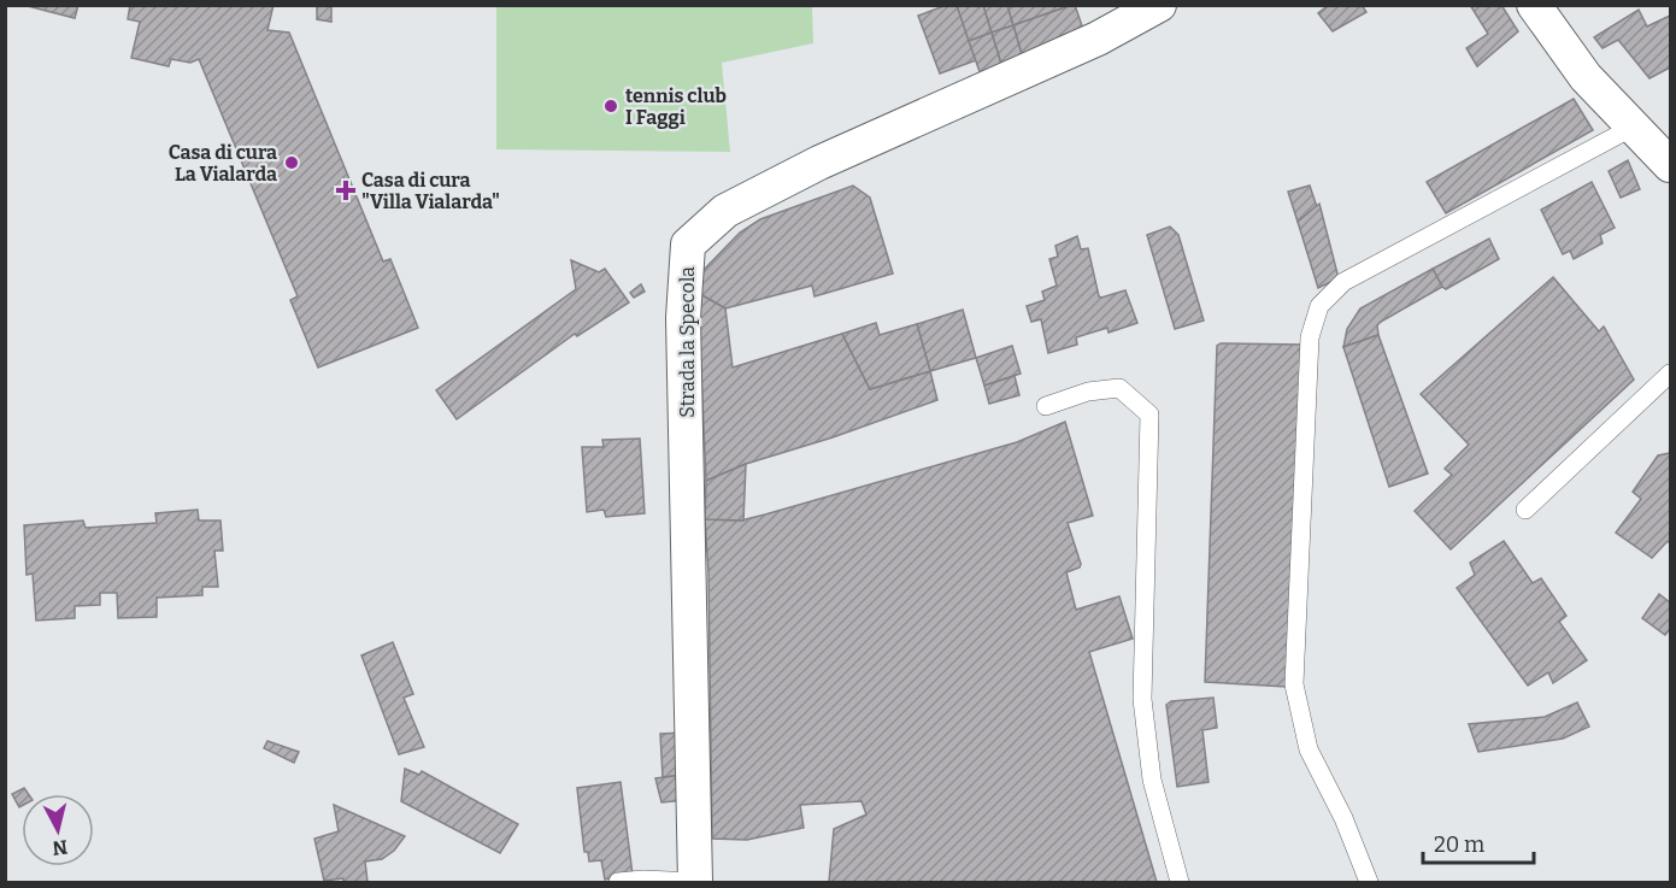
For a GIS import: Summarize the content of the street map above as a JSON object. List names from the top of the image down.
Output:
{
  "streets": {
    "street": ["Strada la Specola"]
  },
  "places": {
    "other": ["tennis club I Faggi", "Casa di cura La Vialarda"],
    "health": ["Casa di cura \"Villa Vialarda\""]
  },
  "scale_bar": "20 m",
  "north": "bottom"
}
